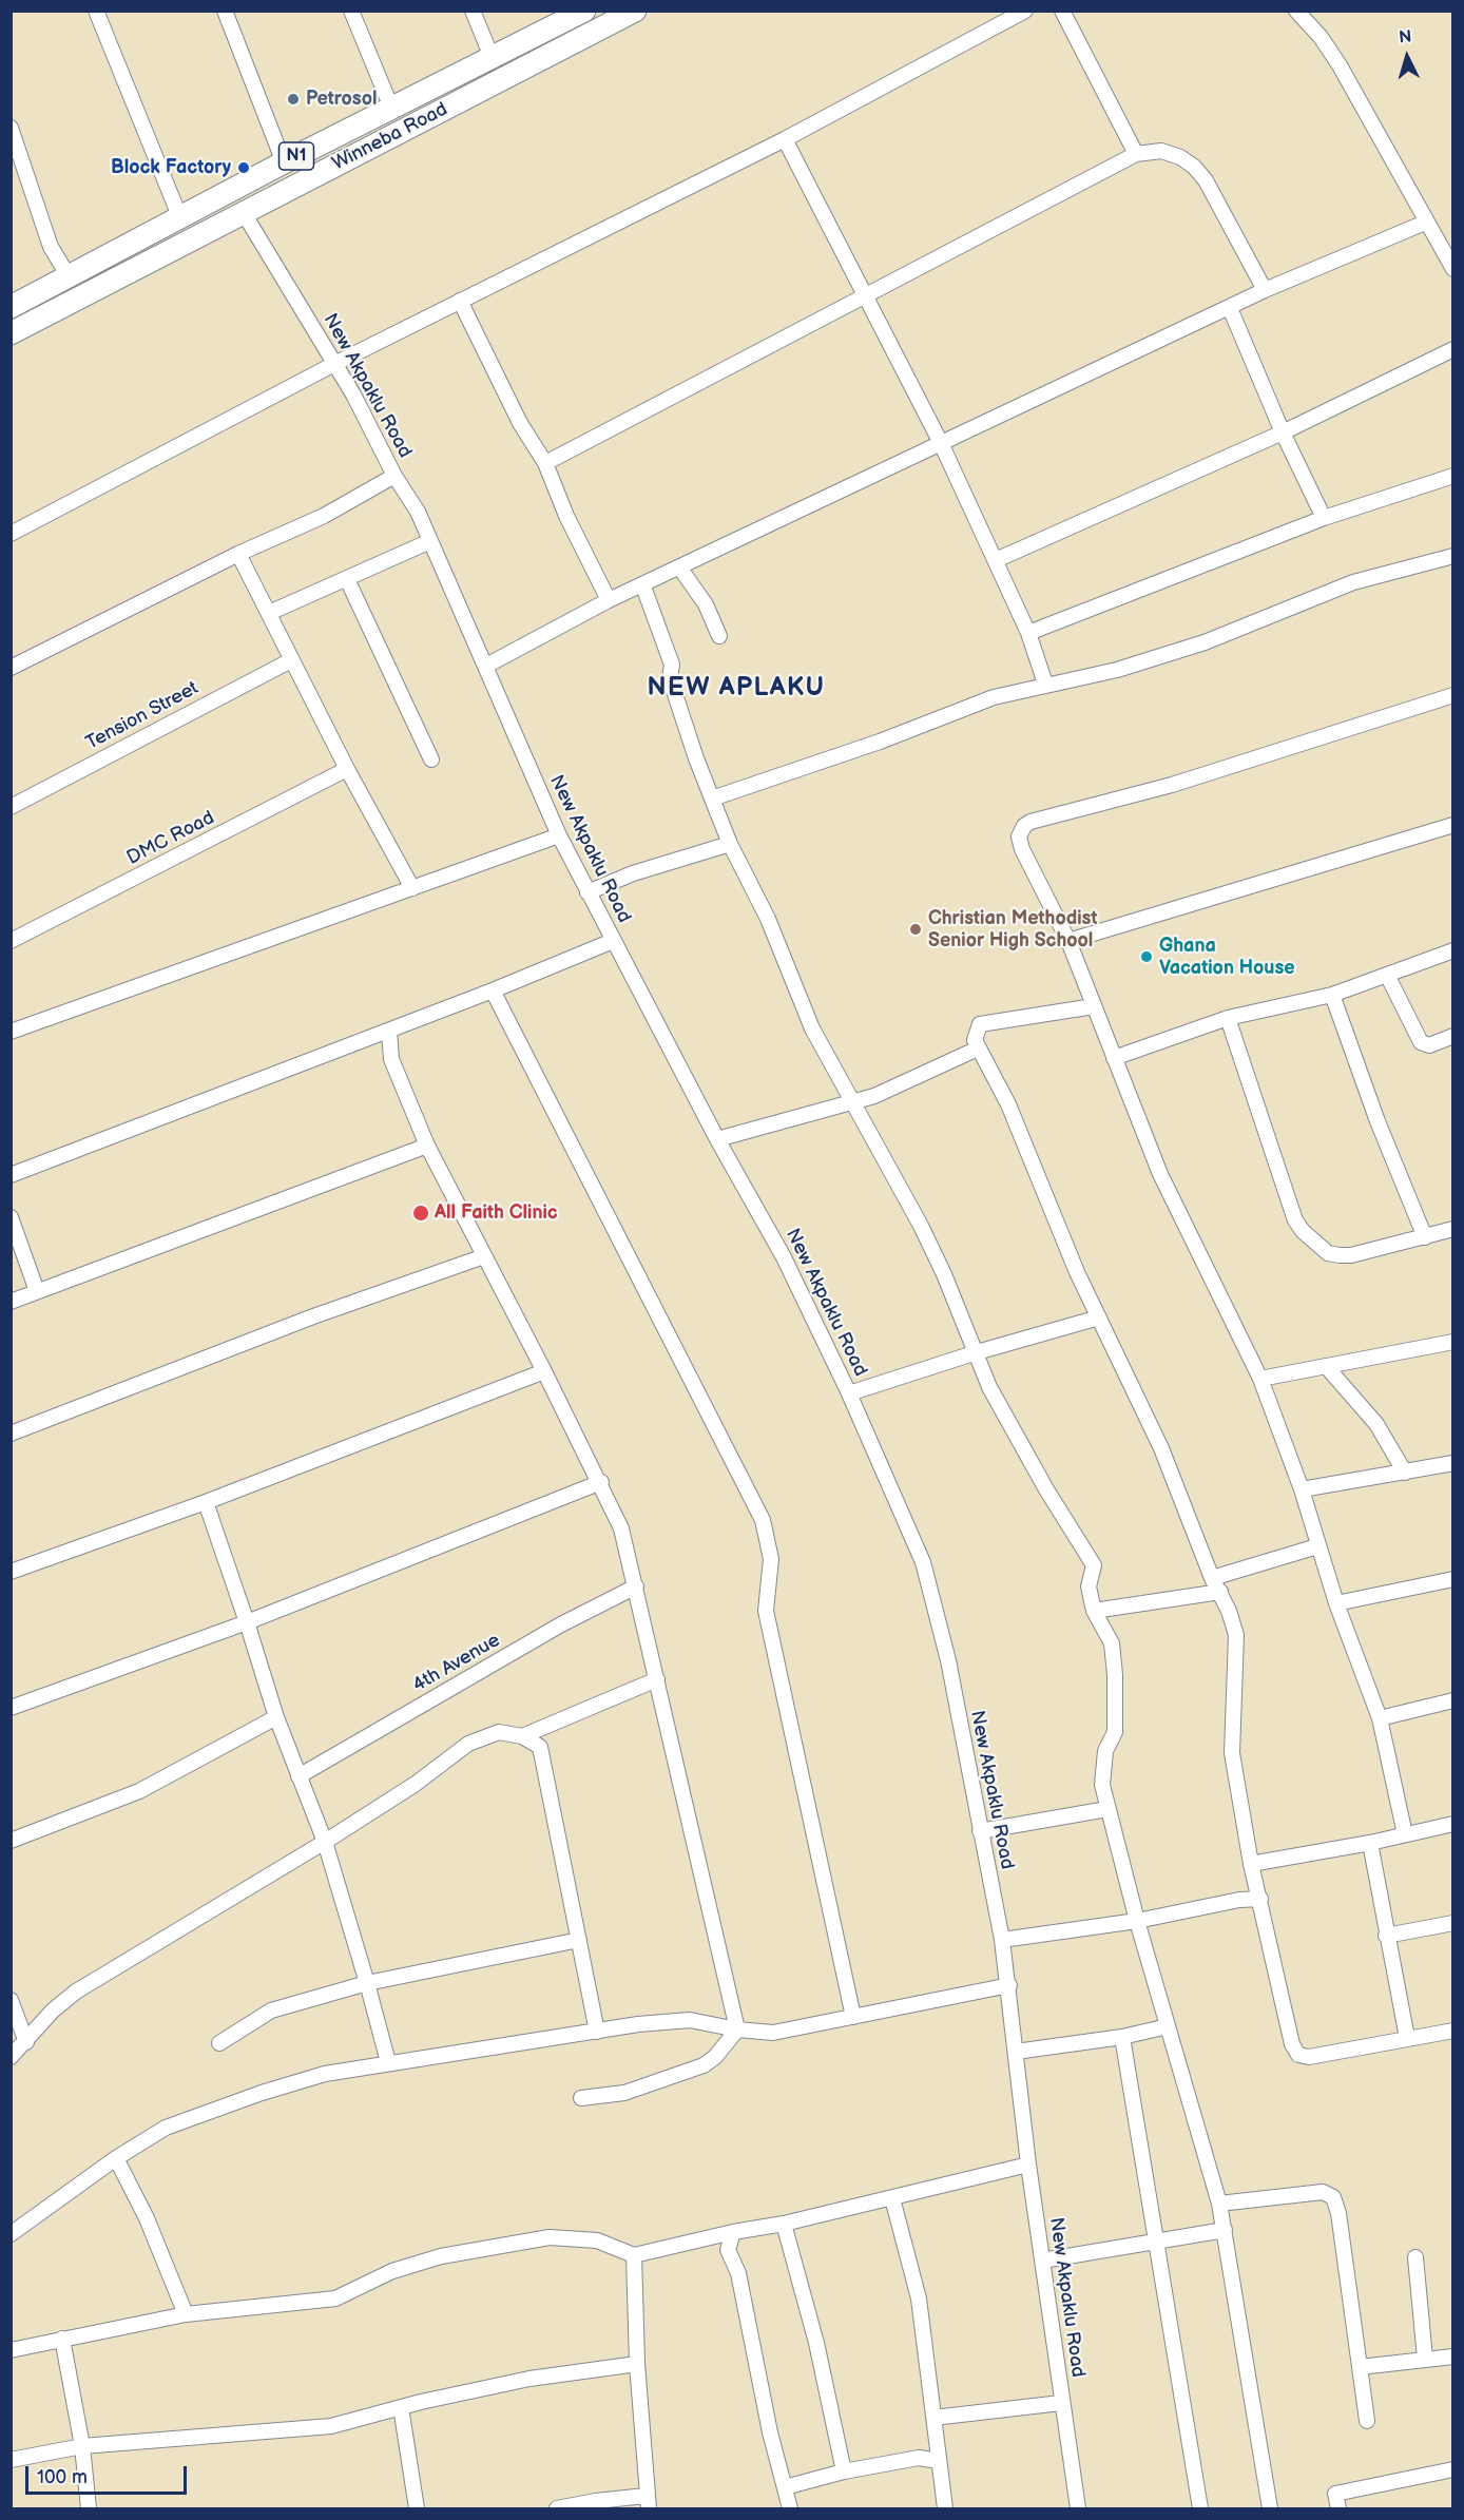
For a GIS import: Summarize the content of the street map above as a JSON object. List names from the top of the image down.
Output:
{
  "streets": {
    "highway": ["Winneba Road", "N1"],
    "street": [
      "New Akpaklu Road",
      "Tension Street",
      "DMC Road",
      "4th Avenue"
    ]
  },
  "crossings": [
    ["Winneba Road", "New Akpaklu Road"]
  ],
  "districts": ["NEW APLAKU"],
  "places": [
    "Petrosol",
    "Block Factory",
    "Christian Methodist Senior High School",
    "Ghana Vacation House",
    "All Faith Clinic"
  ],
  "scale_bar": "100 m",
  "north": "top"
}
